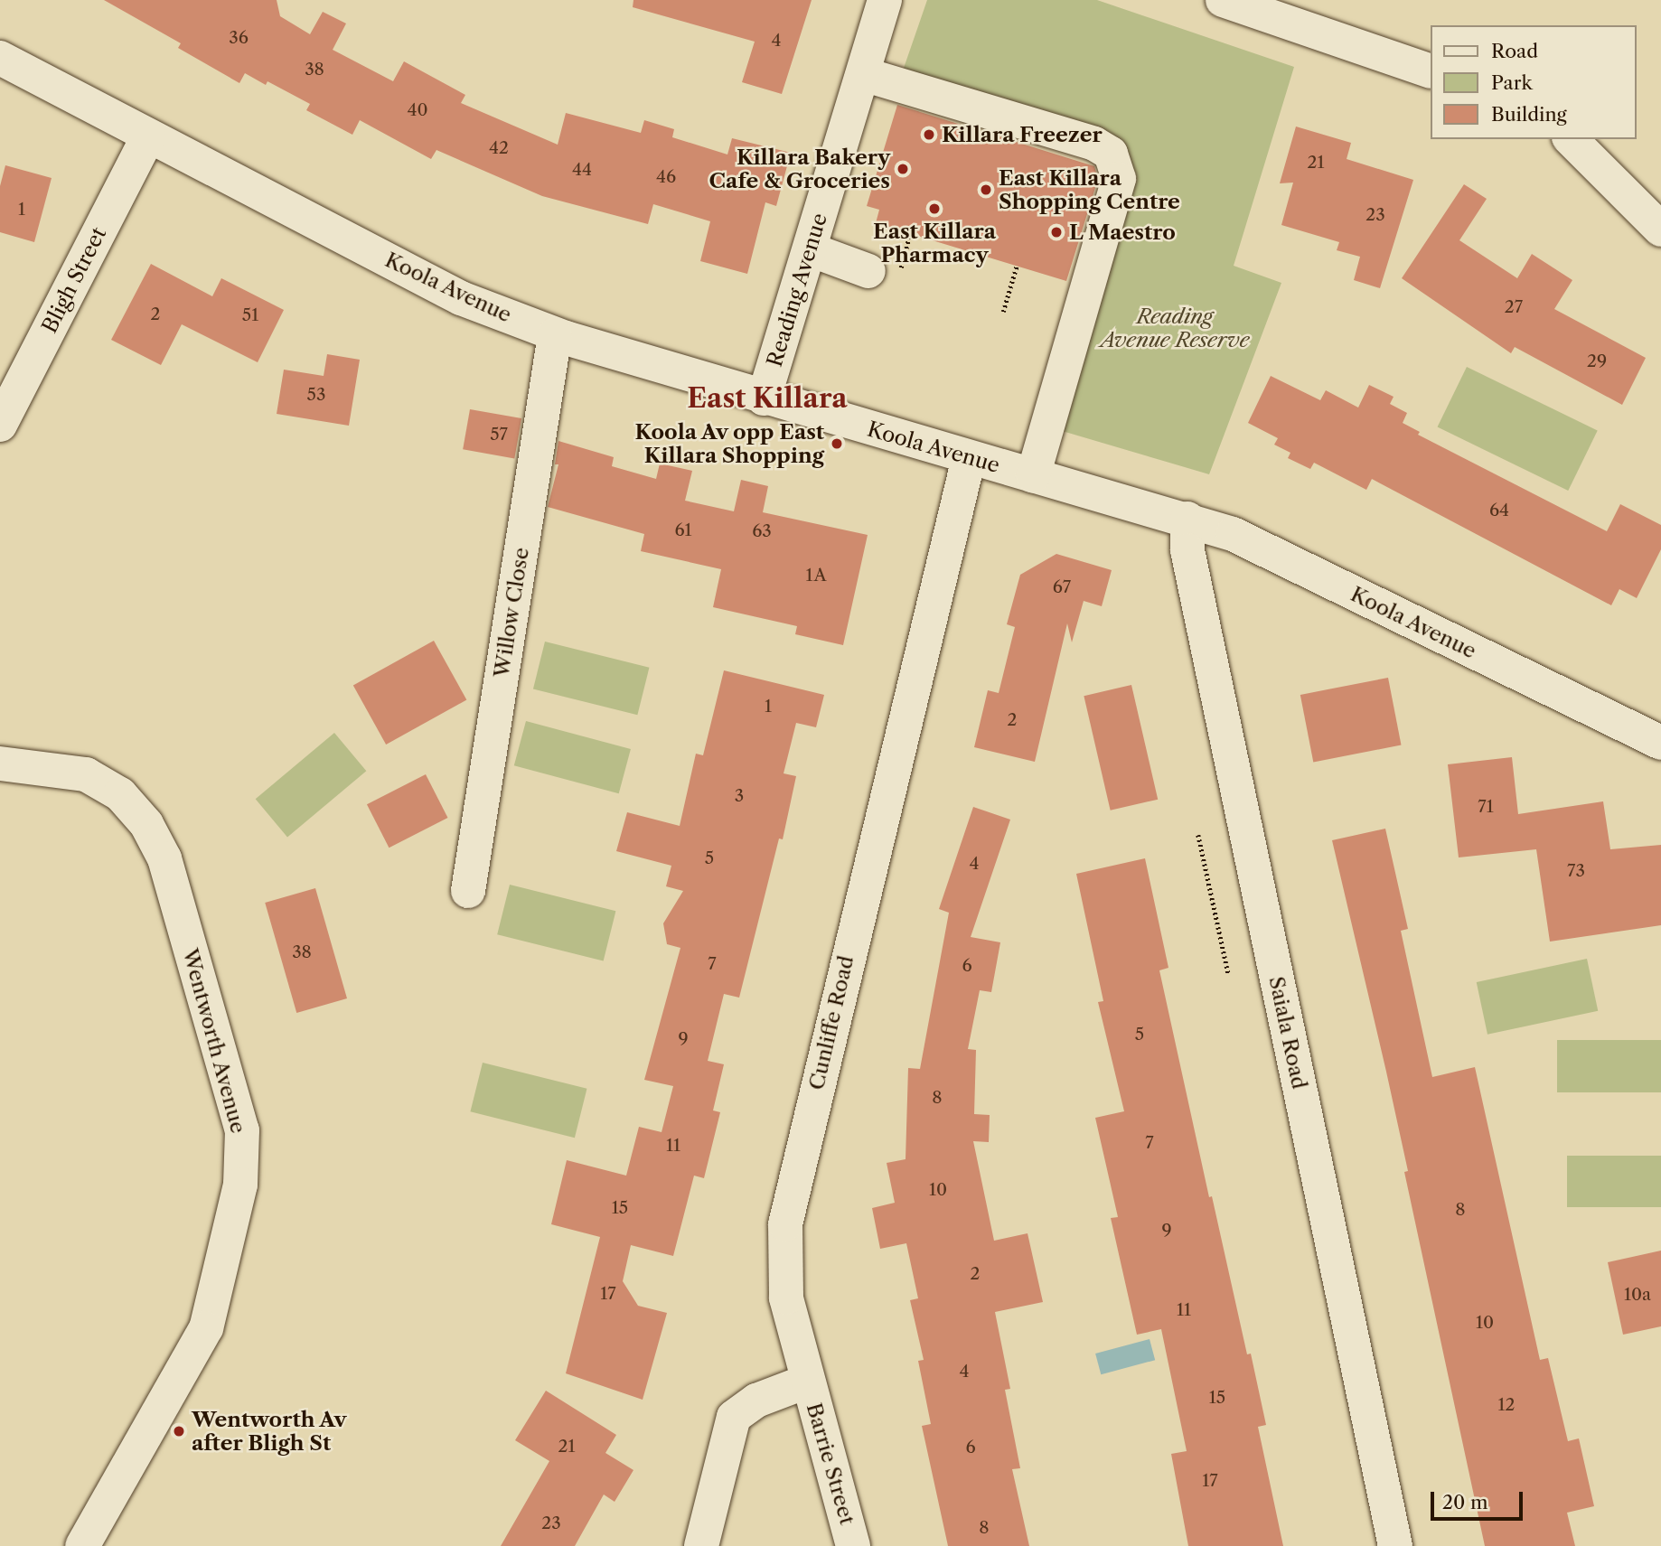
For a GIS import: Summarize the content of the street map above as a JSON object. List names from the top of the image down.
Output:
{
  "streets": {
    "street": [
      "Bligh Street",
      "Koola Avenue",
      "Reading Avenue",
      "Willow Close",
      "Cunliffe Road",
      "Saiala Road",
      "Wentworth Avenue",
      "Barrie Street"
    ]
  },
  "crossings": [
    ["Bligh Street", "Koola Avenue"],
    ["Koola Avenue", "Reading Avenue"],
    ["Koola Avenue", "Willow Close"],
    ["Koola Avenue", "Cunliffe Road"],
    ["Koola Avenue", "Saiala Road"],
    ["Cunliffe Road", "Barrie Street"]
  ],
  "districts": ["East Killara"],
  "parks": ["Reading Avenue Reserve"],
  "places": [
    "Killara Freezer",
    "Killara Bakery Cafe & Groceries",
    "East Killara Shopping Centre",
    "East Killara Pharmacy",
    "L Maestro",
    "Koola Av opp East Killara Shopping",
    "Wentworth Av after Bligh St"
  ],
  "house_numbers": [
    "36",
    "4",
    "38",
    "40",
    "42",
    "21",
    "44",
    "46",
    "1",
    "23",
    "27",
    "2",
    "51",
    "29",
    "53",
    "57",
    "64",
    "61",
    "63",
    "1A",
    "67",
    "1",
    "2",
    "3",
    "71",
    "5",
    "4",
    "73",
    "38",
    "7",
    "6",
    "5",
    "9",
    "8",
    "7",
    "11",
    "10",
    "15",
    "8",
    "9",
    "2",
    "17",
    "10a",
    "11",
    "10",
    "4",
    "15",
    "12",
    "21",
    "6",
    "17",
    "23",
    "8"
  ],
  "legend": ["Road", "Park", "Building"],
  "scale_bar": "20 m"
}
